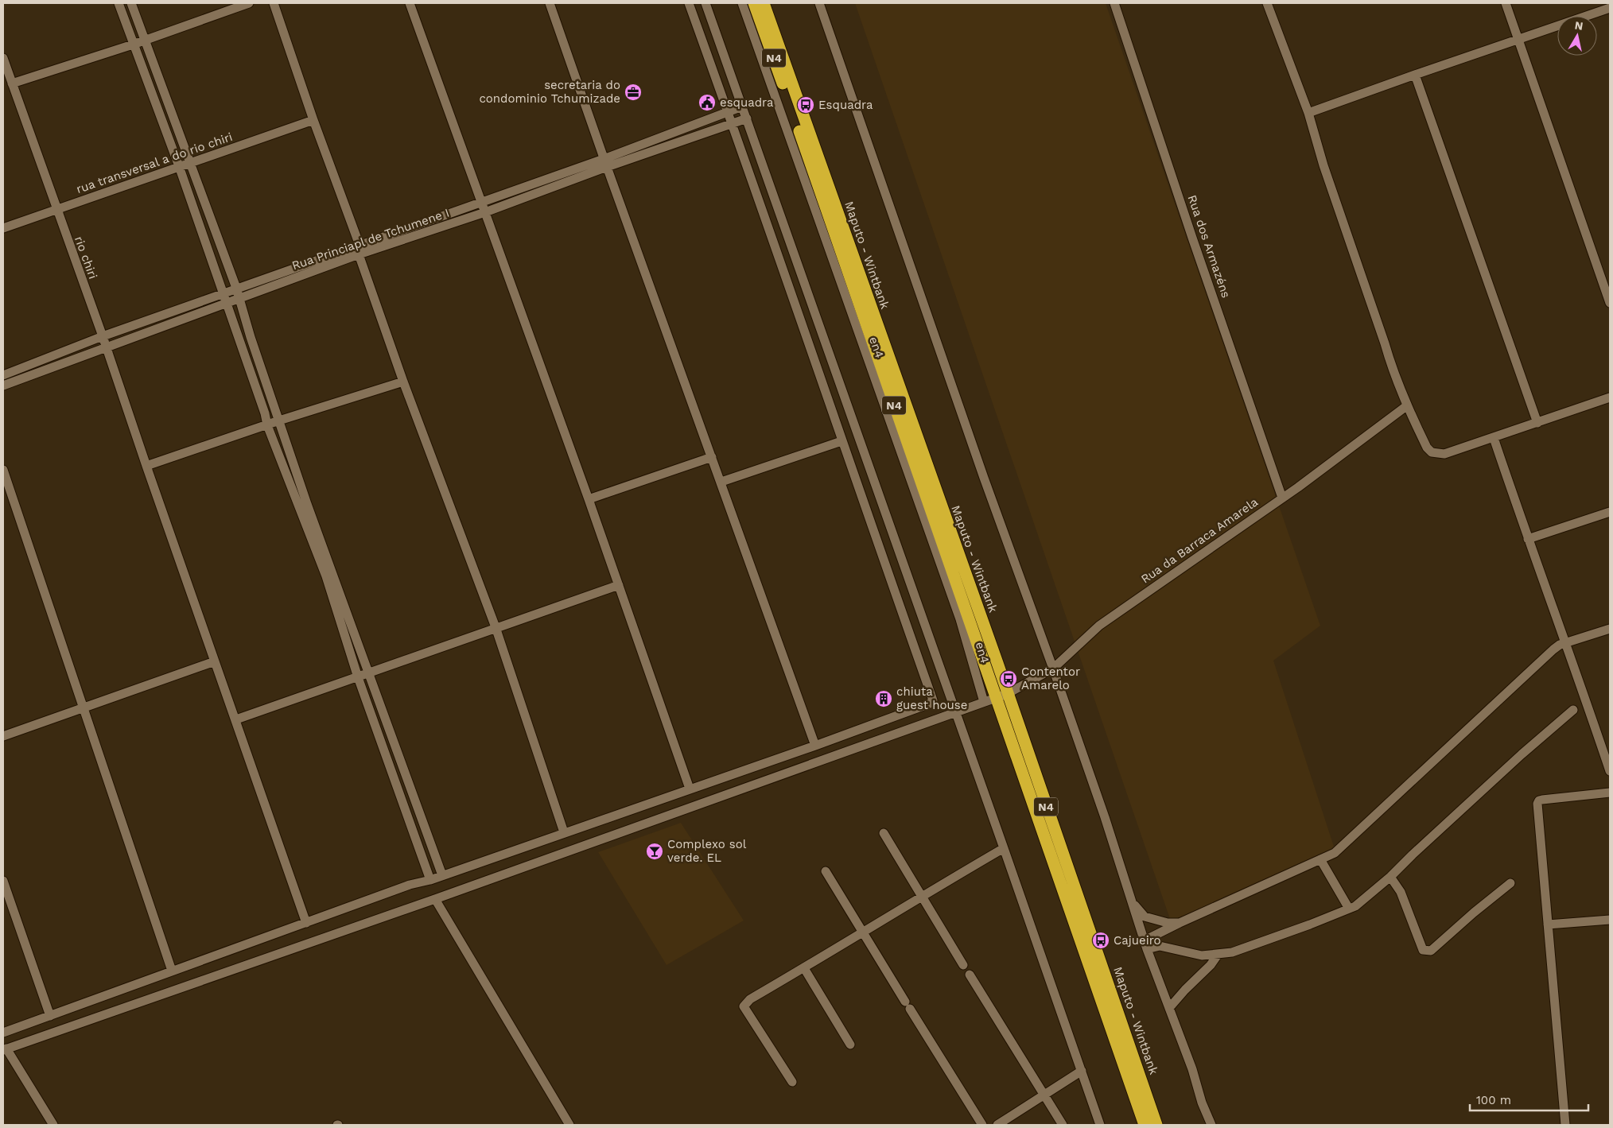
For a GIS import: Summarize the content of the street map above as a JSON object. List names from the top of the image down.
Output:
{
  "streets": {
    "highway": ["N4", "Maputo - Wintbank"],
    "street": [
      "rua transversal a do rio chiri",
      "Rua Princiapl de Tchumene I",
      "Rua dos Armazéns",
      "rio chiri",
      "en4",
      "Rua da Barraca Amarela"
    ]
  },
  "crossings": [
    ["rua transversal a do rio chiri", "rio chiri"],
    ["Rua Princiapl de Tchumene I", "rio chiri"],
    ["Rua dos Armazéns", "Rua da Barraca Amarela"],
    ["Maputo - Wintbank", "Rua da Barraca Amarela"],
    ["en4", "Rua da Barraca Amarela"]
  ],
  "places": {
    "office": ["secretaria do condominio Tchumizade"],
    "public building": ["esquadra"],
    "bus stop": ["Esquadra", "Contentor Amarelo", "Cajueiro"],
    "building": ["chiuta guest house"],
    "bar": ["Complexo sol verde. EL"]
  },
  "scale_bar": "100 m",
  "north": "top"
}
